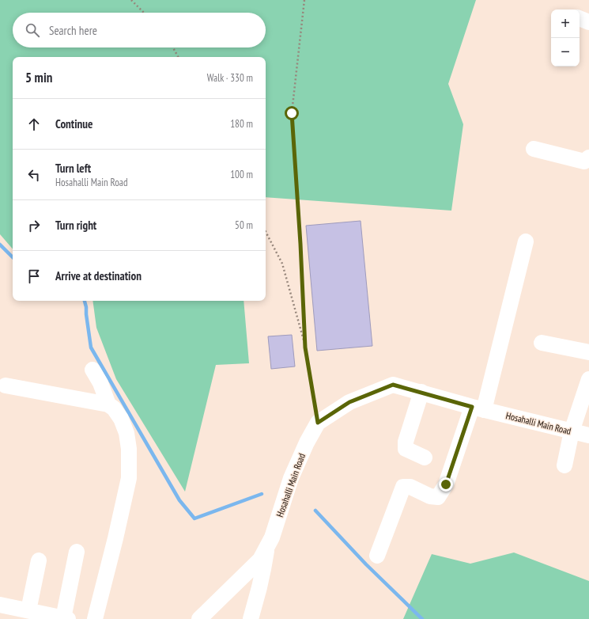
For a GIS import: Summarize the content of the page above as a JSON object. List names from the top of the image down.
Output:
{
  "streets": {
    "street": ["Hosahalli Main Road"]
  },
  "page": {
    "map_buttons": ["+", "−"],
    "search": "Search here",
    "heading": ["5 min", "Walk · 330 m"],
    "list": [
      ["Continue", "180 m"],
      ["Turn left", "Hosahalli Main Road", "100 m"],
      ["Turn right", "50 m"],
      "Arrive at destination"
    ]
  }
}
